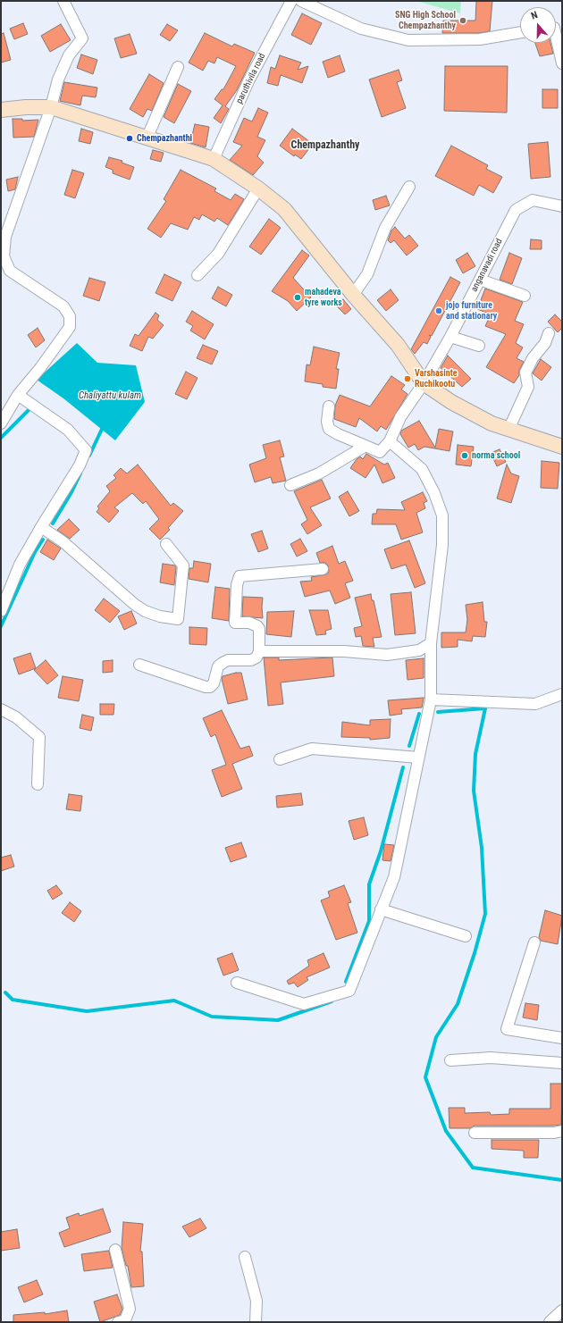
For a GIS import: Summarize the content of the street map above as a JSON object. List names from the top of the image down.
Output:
{
  "streets": {
    "street": ["paruthivila road", "anganavadi road"]
  },
  "districts": ["Chempazhanthy"],
  "water": ["Chaliyattu kulam"],
  "places": [
    "SNG High School Chempazhanthy",
    "Chempazhanthi",
    "mahadeva tyre works",
    "jojo furniture and stationary",
    "Varshasinte Ruchikootu",
    "norma school"
  ],
  "north": "top"
}
